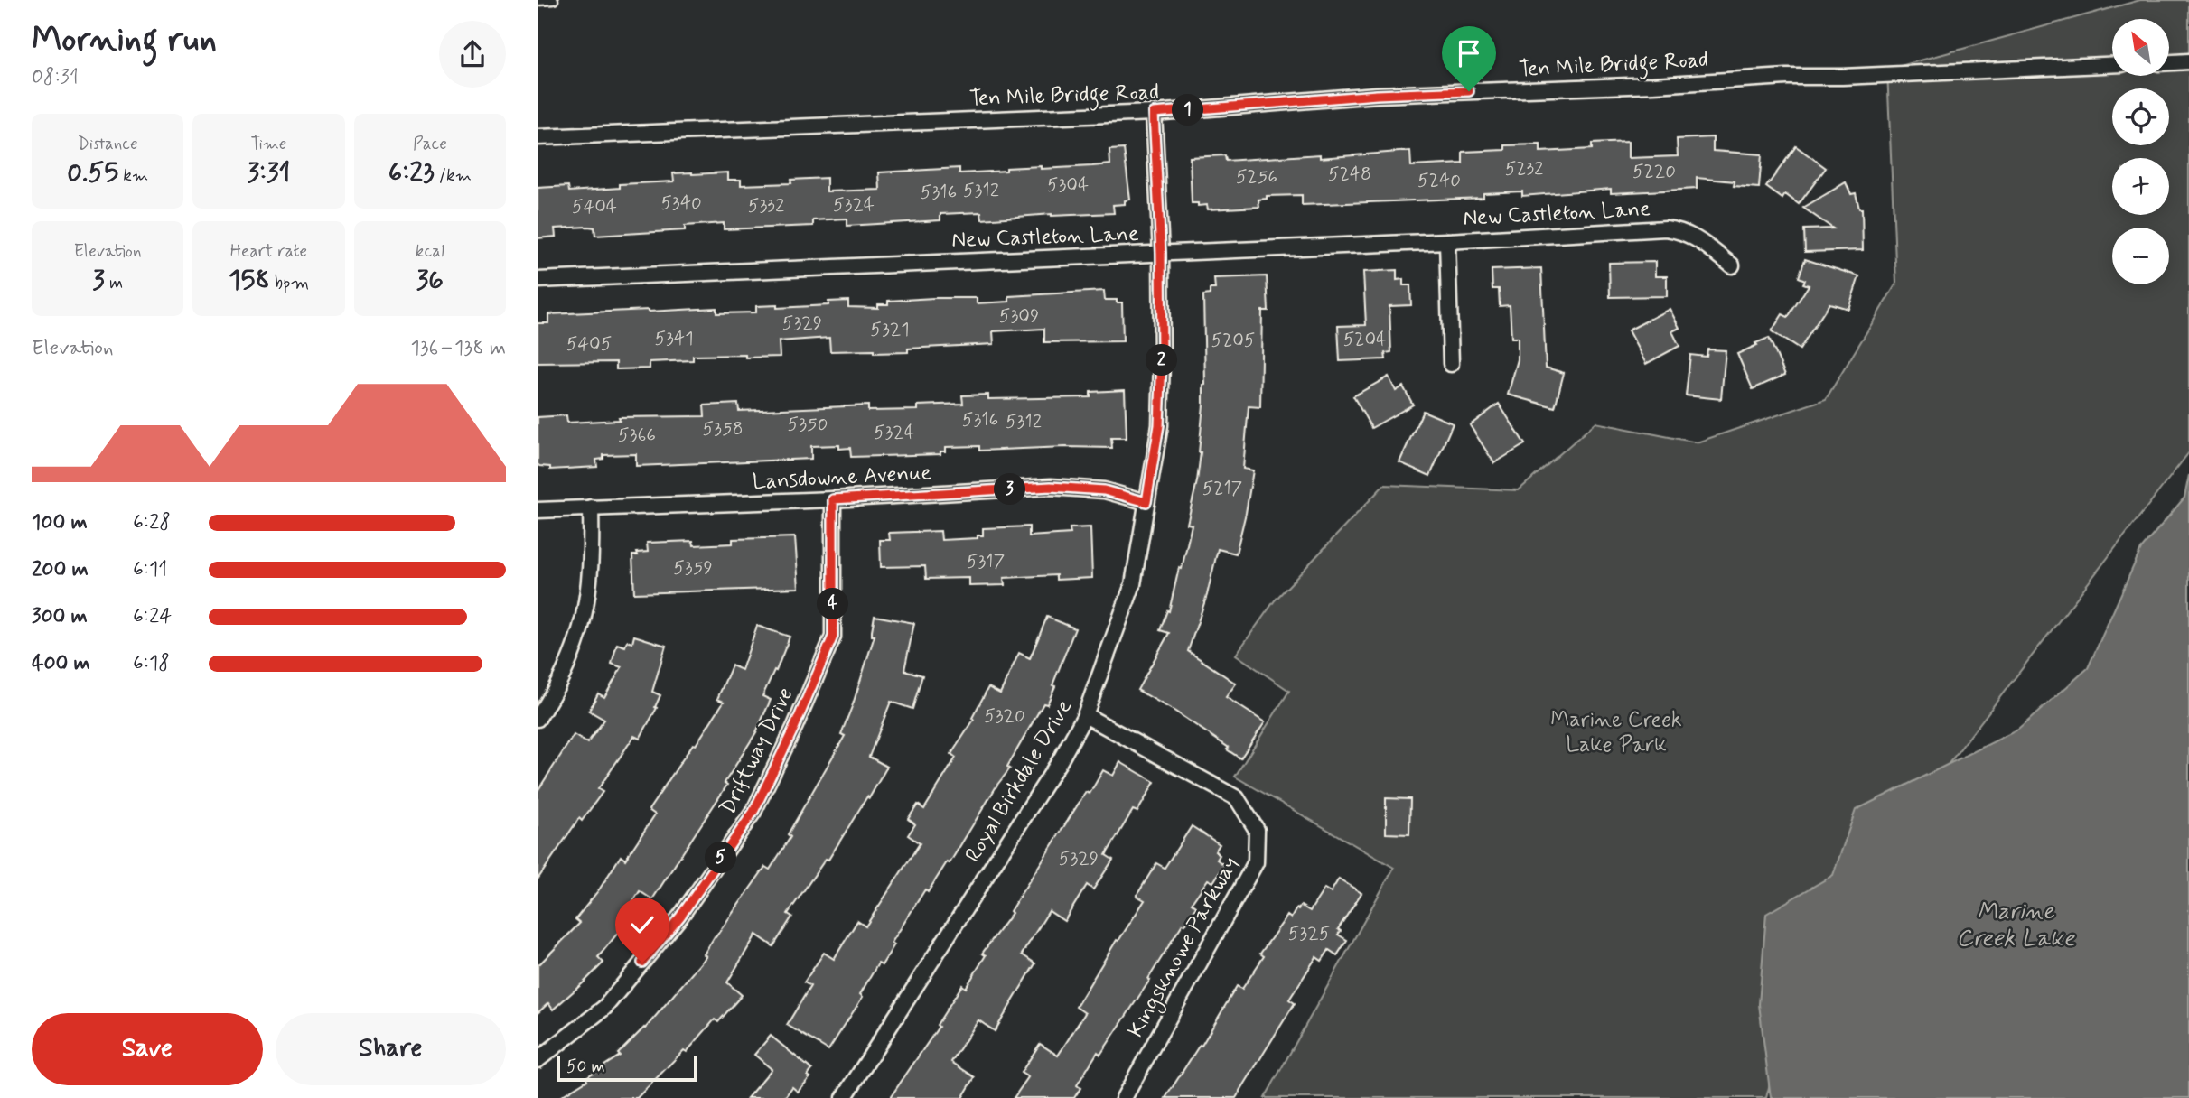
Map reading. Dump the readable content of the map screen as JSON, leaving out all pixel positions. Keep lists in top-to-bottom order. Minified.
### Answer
{"streets":{"street":["Ten Mile Bridge Road","New Castleton Lane","Lansdowne Avenue","Driftway Drive","Royal Birkdale Drive","Kingsknowe Parkway"]},"crossings":[["Ten Mile Bridge Road","Royal Birkdale Drive"],["New Castleton Lane","Royal Birkdale Drive"],["Lansdowne Avenue","Driftway Drive"],["Lansdowne Avenue","Royal Birkdale Drive"],["Royal Birkdale Drive","Kingsknowe Parkway"]],"water":["Marine Creek Lake"],"parks":["Marine Creek Lake Park"],"house_numbers":["5232","5220","5248","5256","5240","5304","5312","5316","5340","5324","5332","5404","5309","5329","5321","5341","5204","5205","5405","5316","5312","5350","5358","5324","5366","5217","5317","5359","5320","5329","5325"],"scale_bar":"50 m","north":"top left","page":{"heading":["Morning run","08:31"],"map_buttons":["+","−"],"pins":["1","2","3","4","5"],"stats":[["Distance","0.55 km"],["Time","3:31"],["Pace","6:23 /km"],["Elevation","3 m"],["Heart rate","158 bpm"],["kcal","36"]],"chart":["Elevation","136–138 m"],"list":[{"name":"100 m","note":"6:28"},{"name":"200 m","note":"6:11"},{"name":"300 m","note":"6:24"},{"name":"400 m","note":"6:18"}],"buttons":["Save","Share"],"scale":"50 m"}}
